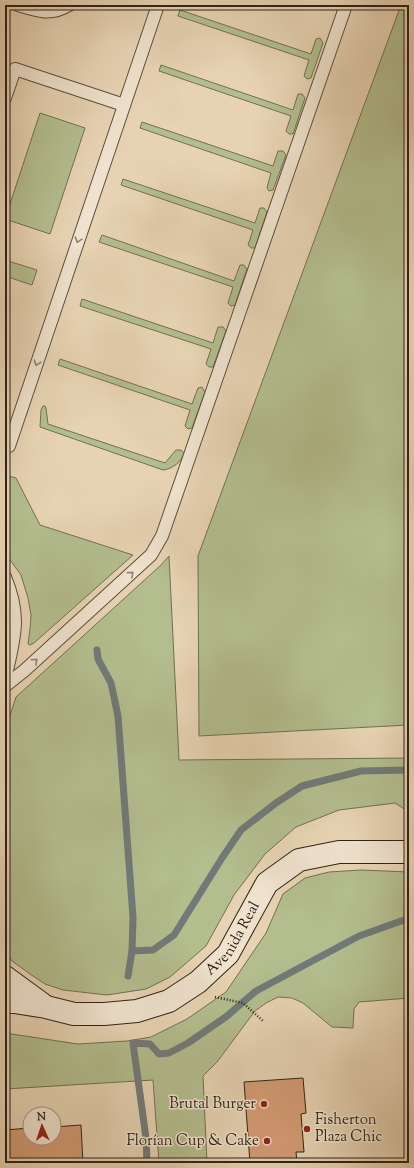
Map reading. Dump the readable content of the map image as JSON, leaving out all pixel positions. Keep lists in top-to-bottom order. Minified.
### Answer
{"streets":{"main road":["Avenida Real"]},"places":["Brutal Burger","Fisherton Plaza Chic","Florían Cup & Cake"],"north":"top"}
